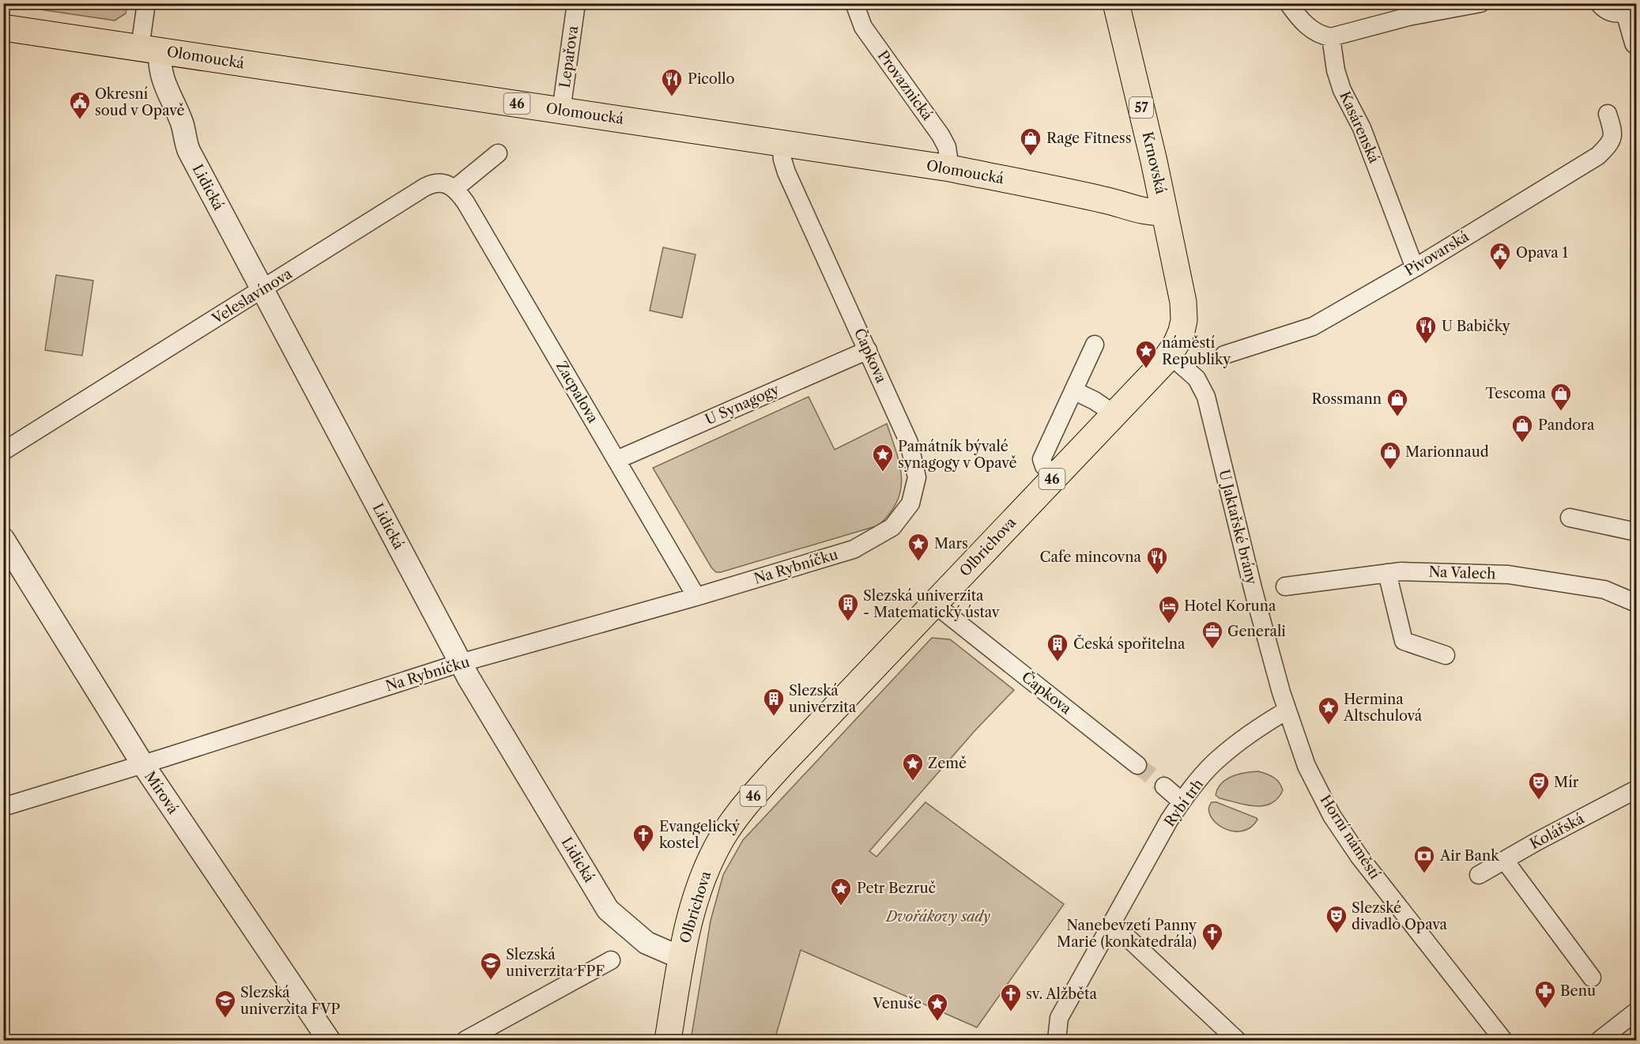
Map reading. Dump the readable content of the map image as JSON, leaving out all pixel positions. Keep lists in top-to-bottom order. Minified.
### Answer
{"streets":{"main road":["Olomoucká","46","57","Krnovská","Olbrichova"],"street":["Lepařova","Provaznická","Kasárenská","Lidická","Pivovarská","Veleslavínova","Čapkova","Zacpalova","U Synagogy","U Jaktařské brány","Na Rybníčku","Na Valech","Mírová","Rybí trh","Kolářská","Horní náměstí"]},"crossings":[["Lepařova","Olomoucká"],["Olomoucká","Provaznická"],["Olomoucká","46"],["Olomoucká","Krnovská"],["Olomoucká","Lidická"],["Olomoucká","Čapkova"],["46","Krnovská"],["46","U Jaktařské brány"],["46","Olbrichova"],["Kasárenská","Pivovarská"],["Lidická","Veleslavínova"],["Lidická","Olbrichova"],["Lidická","Na Rybníčku"],["Veleslavínova","Zacpalova"],["Čapkova","U Synagogy"],["Čapkova","Olbrichova"],["Čapkova","Na Rybníčku"],["Zacpalova","U Synagogy"],["Zacpalova","Na Rybníčku"],["U Jaktařské brány","Olbrichova"],["U Jaktařské brány","Rybí trh"],["U Jaktařské brány","Horní náměstí"],["Na Rybníčku","Mírová"],["Rybí trh","Horní náměstí"]],"parks":["Dvořákovy sady"],"places":{"restaurant":["Picollo","U Babičky","Cafe mincovna"],"public building":["Okresní soud v Opavě","Opava 1"],"shop":["Rage Fitness","Tescoma","Rossmann","Pandora","Marionnaud"],"place":["náměstí Republiky","Památník bývalé synagogy v Opavě","Mars","Hermina Altschulová","Země","Petr Bezruč","Venuše"],"building":["Slezská univerzita - Matematický ústav","Česká spořitelna","Slezská univerzita"],"hotel":["Hotel Koruna"],"office":["Generali"],"theatre":["Mír","Slezské divadlo Opava"],"church":["Evangelický kostel","Nanebevzetí Panny Marie (konkatedrála)","sv. Alžběta"],"bank":["Air Bank"],"school or university":["Slezská univerzita FPF","Slezská univerzita FVP"],"pharmacy":["Benu"]}}
